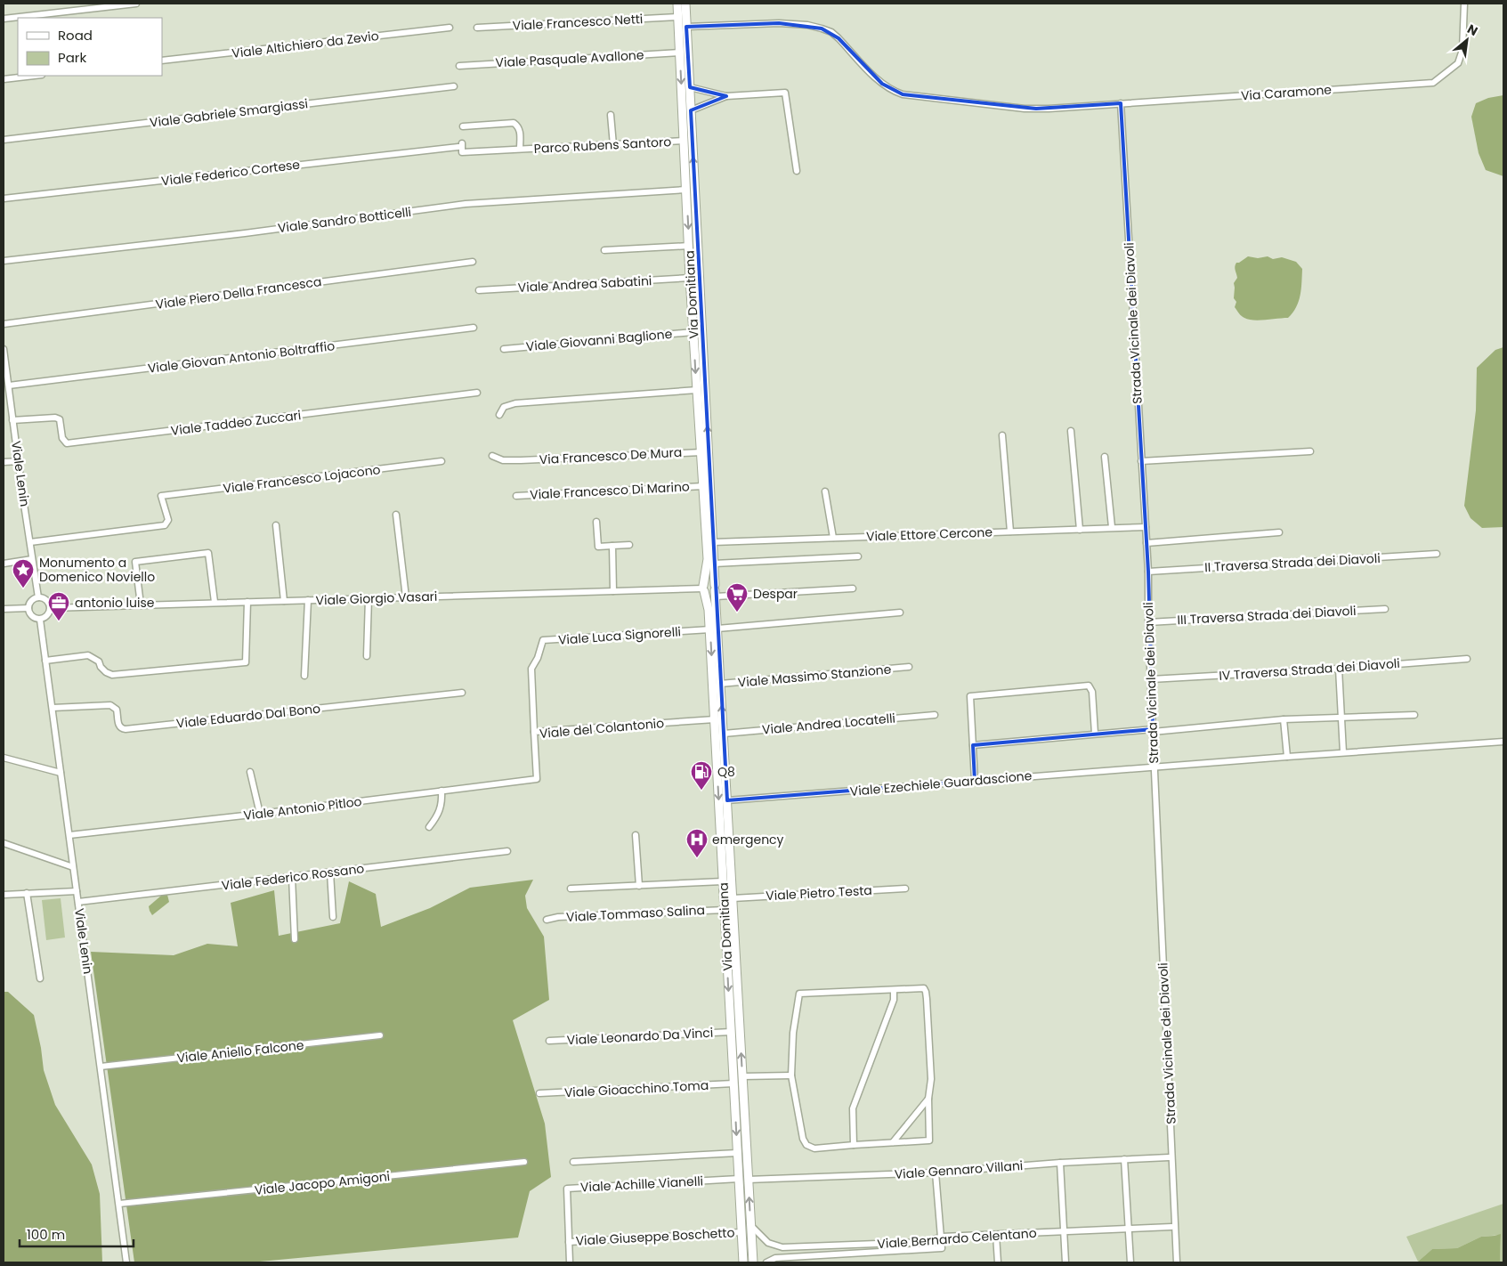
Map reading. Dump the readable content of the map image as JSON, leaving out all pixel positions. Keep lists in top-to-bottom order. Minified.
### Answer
{"streets":{"main road":["Via Domitiana"],"street":["Viale Francesco Netti","Viale Altichiero da Zevio","Viale Pasquale Avallone","Via Caramone","Viale Gabriele Smargiassi","Parco Rubens Santoro","Viale Federico Cortese","Viale Sandro Botticelli","Viale Andrea Sabatini","Viale Piero Della Francesca","Strada Vicinale dei Diavoli","Viale Giovanni Baglione","Viale Giovan Antonio Boltraffio","Viale Taddeo Zuccari","Via Francesco De Mura","Viale Lenin","Viale Francesco Lojacono","Viale Francesco Di Marino","Viale Ettore Cercone","II Traversa Strada dei Diavoli","Viale Giorgio Vasari","III Traversa Strada dei Diavoli","Viale Luca Signorelli","IV Traversa Strada dei Diavoli","Viale Massimo Stanzione","Viale Eduardo Dal Bono","Viale Andrea Locatelli","Viale del Colantonio","Viale Ezechiele Guardascione","Viale Antonio Pitloo","Viale Federico Rossano","Viale Pietro Testa","Viale Tommaso Salina","Viale Leonardo Da Vinci","Viale Aniello Falcone","Viale Gioacchino Toma","Viale Gennaro Villani","Viale Jacopo Amigoni","Viale Achille Vianelli","Viale Giuseppe Boschetto","Viale Bernardo Celentano"]},"crossings":[["Viale Francesco Netti","Via Domitiana"],["Viale Pasquale Avallone","Via Domitiana"],["Via Caramone","Via Domitiana"],["Via Caramone","Strada Vicinale dei Diavoli"],["Parco Rubens Santoro","Viale Federico Cortese"],["Parco Rubens Santoro","Via Domitiana"],["Viale Sandro Botticelli","Via Domitiana"],["Viale Andrea Sabatini","Via Domitiana"],["Via Domitiana","Viale Giovanni Baglione"],["Via Domitiana","Via Francesco De Mura"],["Via Domitiana","Viale Francesco Di Marino"],["Via Domitiana","Viale Ettore Cercone"],["Via Domitiana","Viale Giorgio Vasari"],["Via Domitiana","Viale Luca Signorelli"],["Via Domitiana","Viale Massimo Stanzione"],["Via Domitiana","Viale Andrea Locatelli"],["Via Domitiana","Viale del Colantonio"],["Via Domitiana","Viale Ezechiele Guardascione"],["Via Domitiana","Viale Pietro Testa"],["Via Domitiana","Viale Tommaso Salina"],["Via Domitiana","Viale Leonardo Da Vinci"],["Via Domitiana","Viale Gioacchino Toma"],["Via Domitiana","Viale Gennaro Villani"],["Via Domitiana","Viale Achille Vianelli"],["Via Domitiana","Viale Giuseppe Boschetto"],["Via Domitiana","Viale Bernardo Celentano"],["Strada Vicinale dei Diavoli","Viale Ettore Cercone"],["Strada Vicinale dei Diavoli","II Traversa Strada dei Diavoli"],["Strada Vicinale dei Diavoli","III Traversa Strada dei Diavoli"],["Strada Vicinale dei Diavoli","IV Traversa Strada dei Diavoli"],["Strada Vicinale dei Diavoli","Viale Ezechiele Guardascione"],["Viale Giovan Antonio Boltraffio","Viale Lenin"],["Viale Taddeo Zuccari","Viale Lenin"],["Viale Lenin","Viale Francesco Lojacono"],["Viale Lenin","Viale Giorgio Vasari"],["Viale Lenin","Viale Eduardo Dal Bono"],["Viale Lenin","Viale Antonio Pitloo"],["Viale Lenin","Viale Federico Rossano"],["Viale Lenin","Viale Aniello Falcone"],["Viale Lenin","Viale Jacopo Amigoni"],["Viale Luca Signorelli","Viale del Colantonio"],["Viale del Colantonio","Viale Antonio Pitloo"],["Viale Achille Vianelli","Viale Giuseppe Boschetto"]],"places":{"place":["Monumento a Domenico Noviello"],"supermarket":["Despar"],"office":["antonio luise"],"fuel station":["Q8"],"hospital":["emergency"]},"legend":["Road","Park"],"scale_bar":"100 m","north":"top right"}
